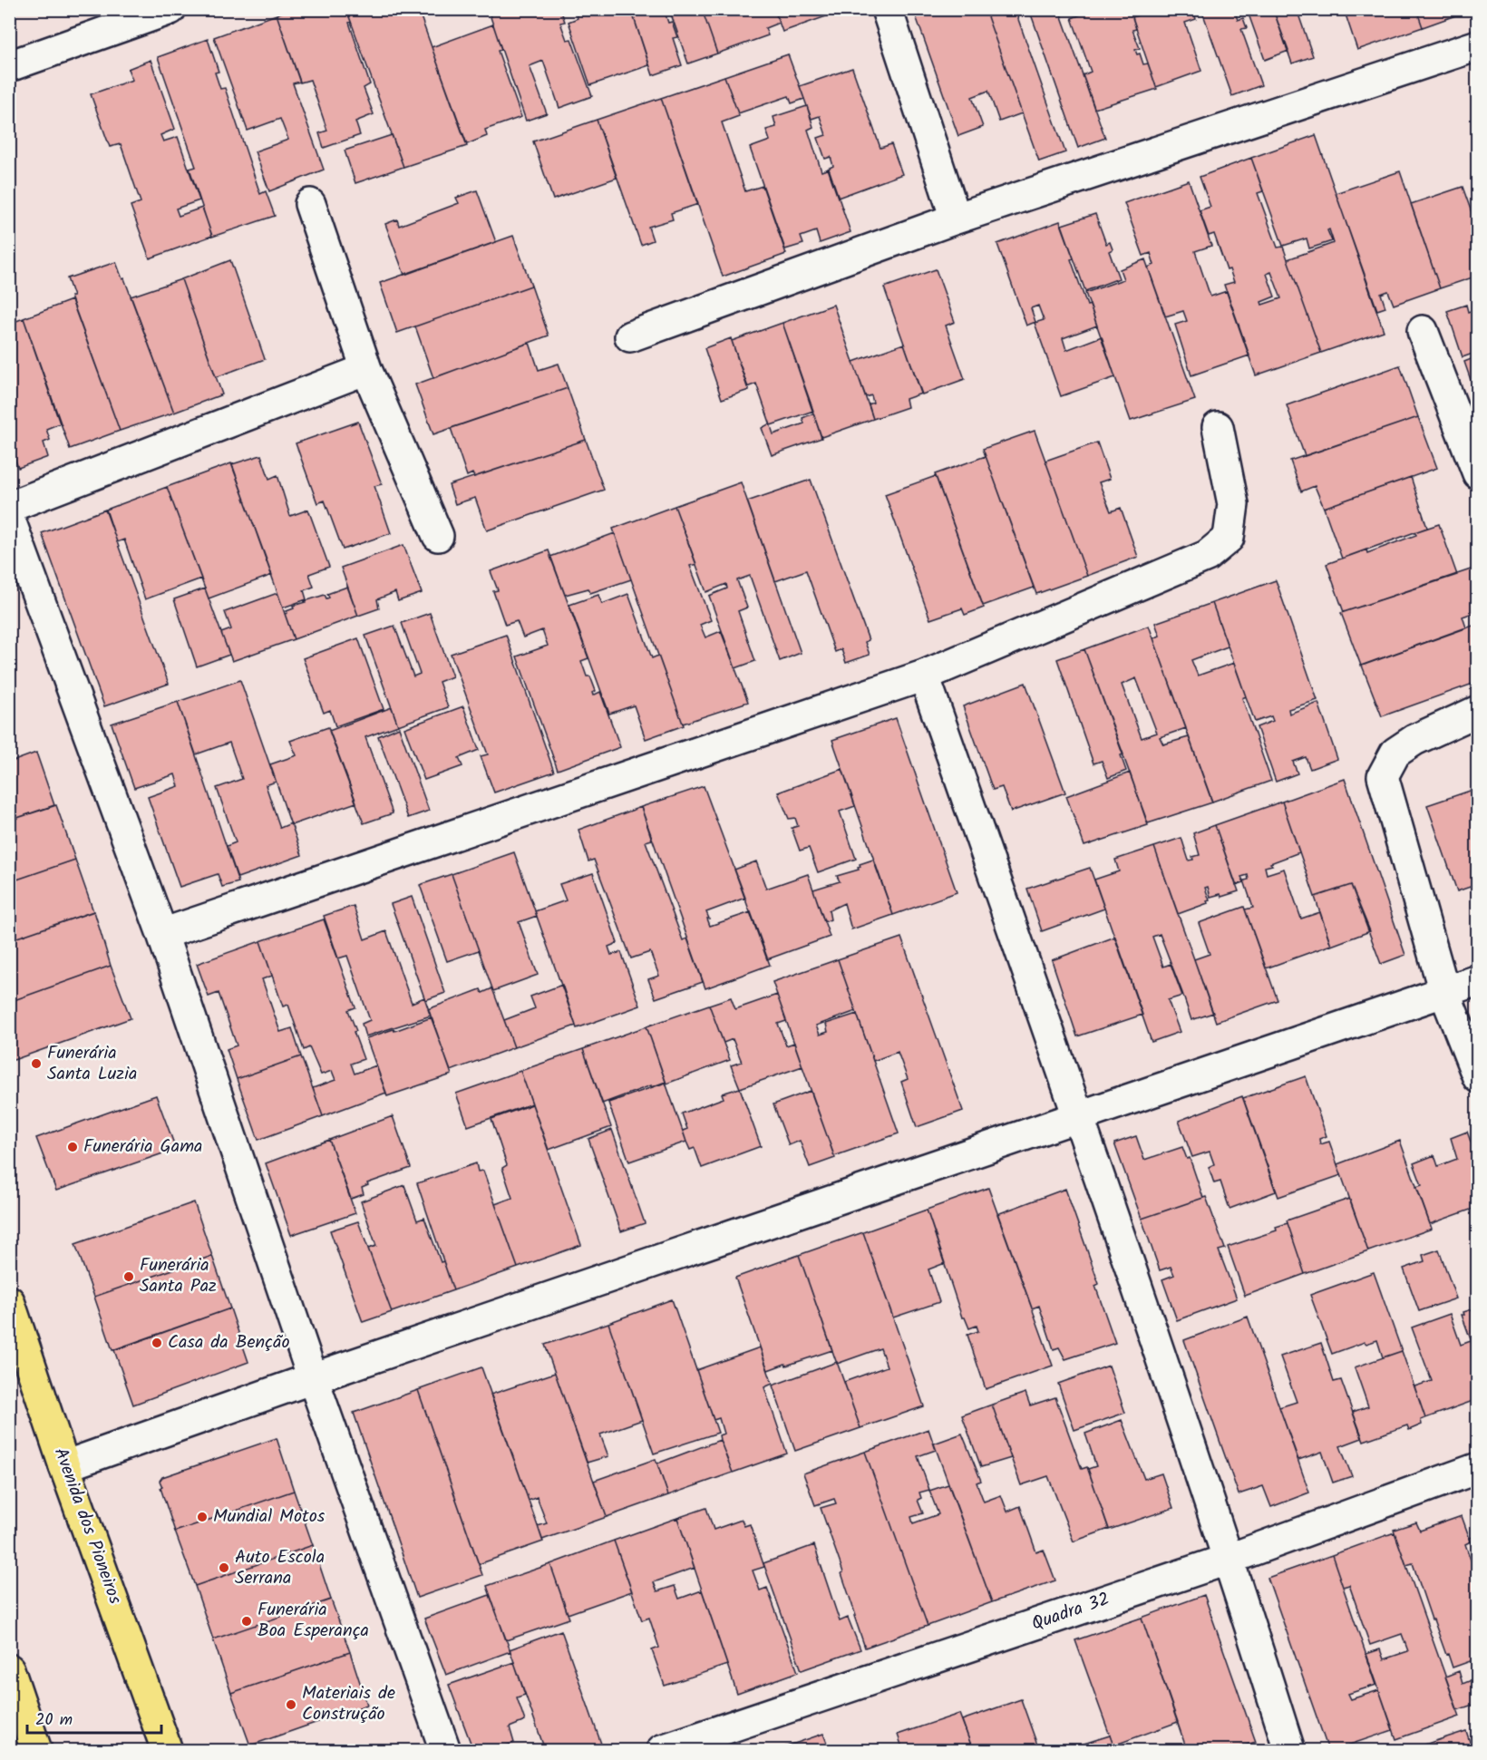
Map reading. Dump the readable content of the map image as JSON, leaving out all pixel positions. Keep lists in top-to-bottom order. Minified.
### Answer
{"streets":{"main road":["Avenida dos Pioneiros"],"street":["Quadra 32"]},"places":["Funerária Santa Luzia","Funerária Gama","Funerária Santa Paz","Casa da Benção","Mundial Motos","Auto Escola Serrana","Funerária Boa Esperança","Materiais de Construção"],"scale_bar":"20 m"}
